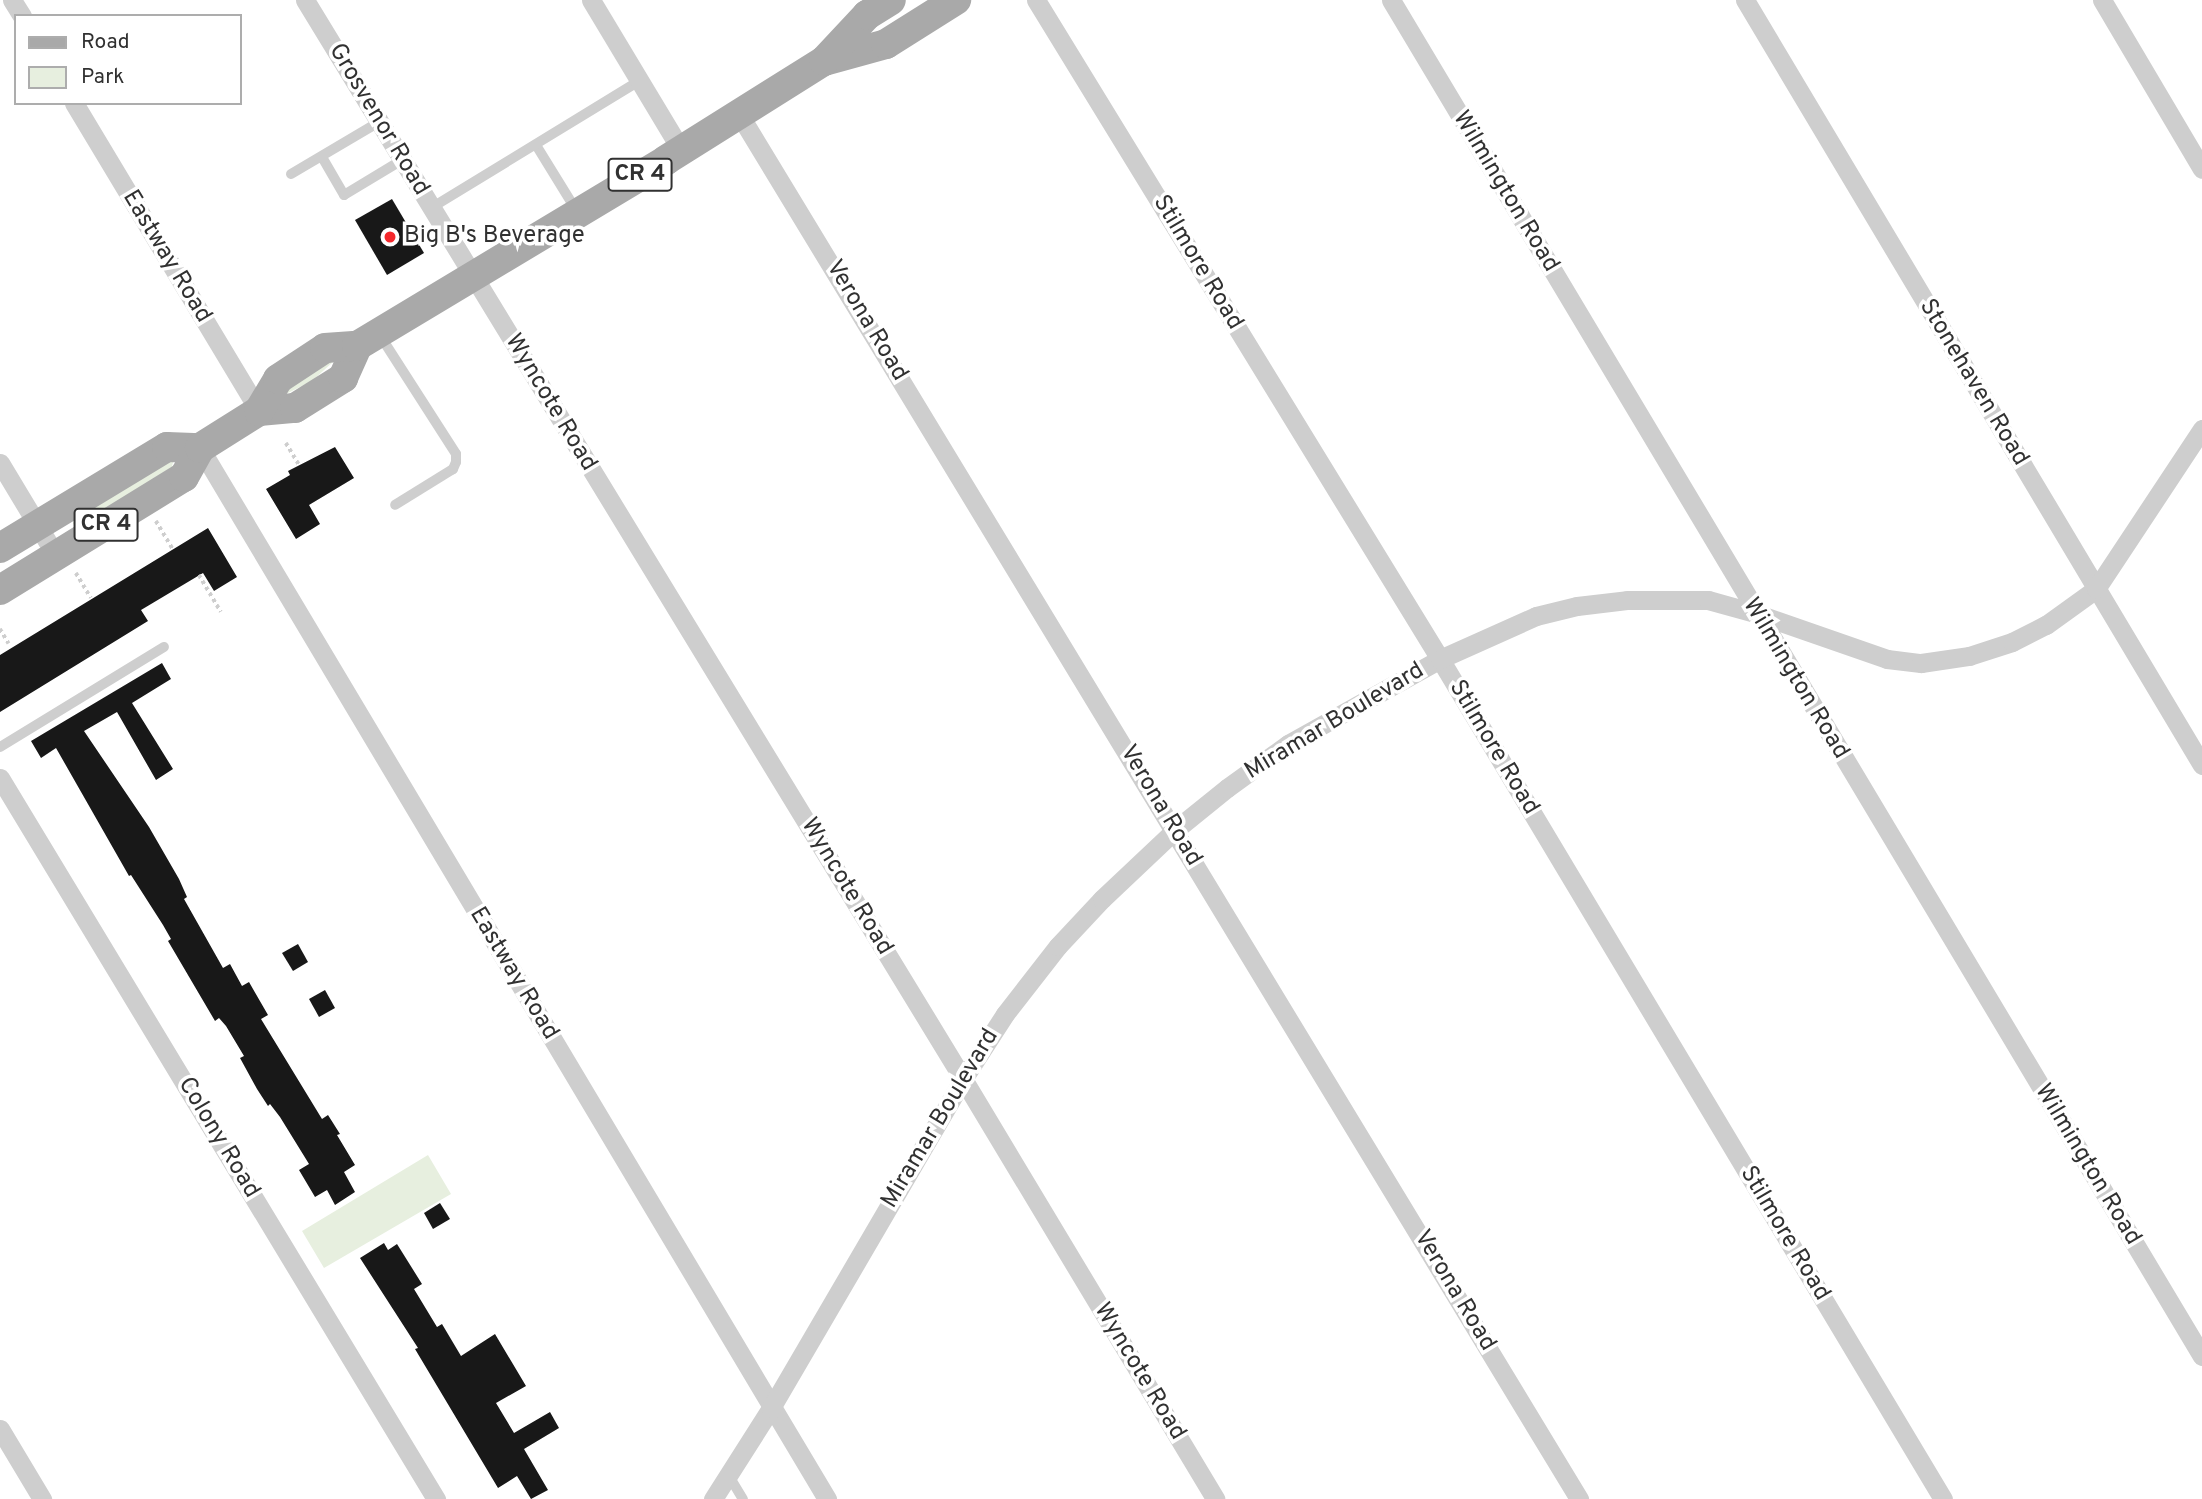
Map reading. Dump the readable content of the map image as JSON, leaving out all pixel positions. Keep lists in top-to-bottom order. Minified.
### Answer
{"streets":{"main road":["CR 4"],"street":["Grosvenor Road","Wilmington Road","Eastway Road","Stilmore Road","Verona Road","Stonehaven Road","Wyncote Road","Miramar Boulevard","Colony Road"]},"crossings":[["Grosvenor Road","CR 4"],["Grosvenor Road","Wyncote Road"],["CR 4","Eastway Road"],["CR 4","Verona Road"],["CR 4","Wyncote Road"],["Wilmington Road","Miramar Boulevard"],["Eastway Road","Miramar Boulevard"],["Stilmore Road","Miramar Boulevard"],["Verona Road","Miramar Boulevard"],["Stonehaven Road","Miramar Boulevard"],["Wyncote Road","Miramar Boulevard"]],"places":["Big B's Beverage"],"legend":["Road","Park"]}
